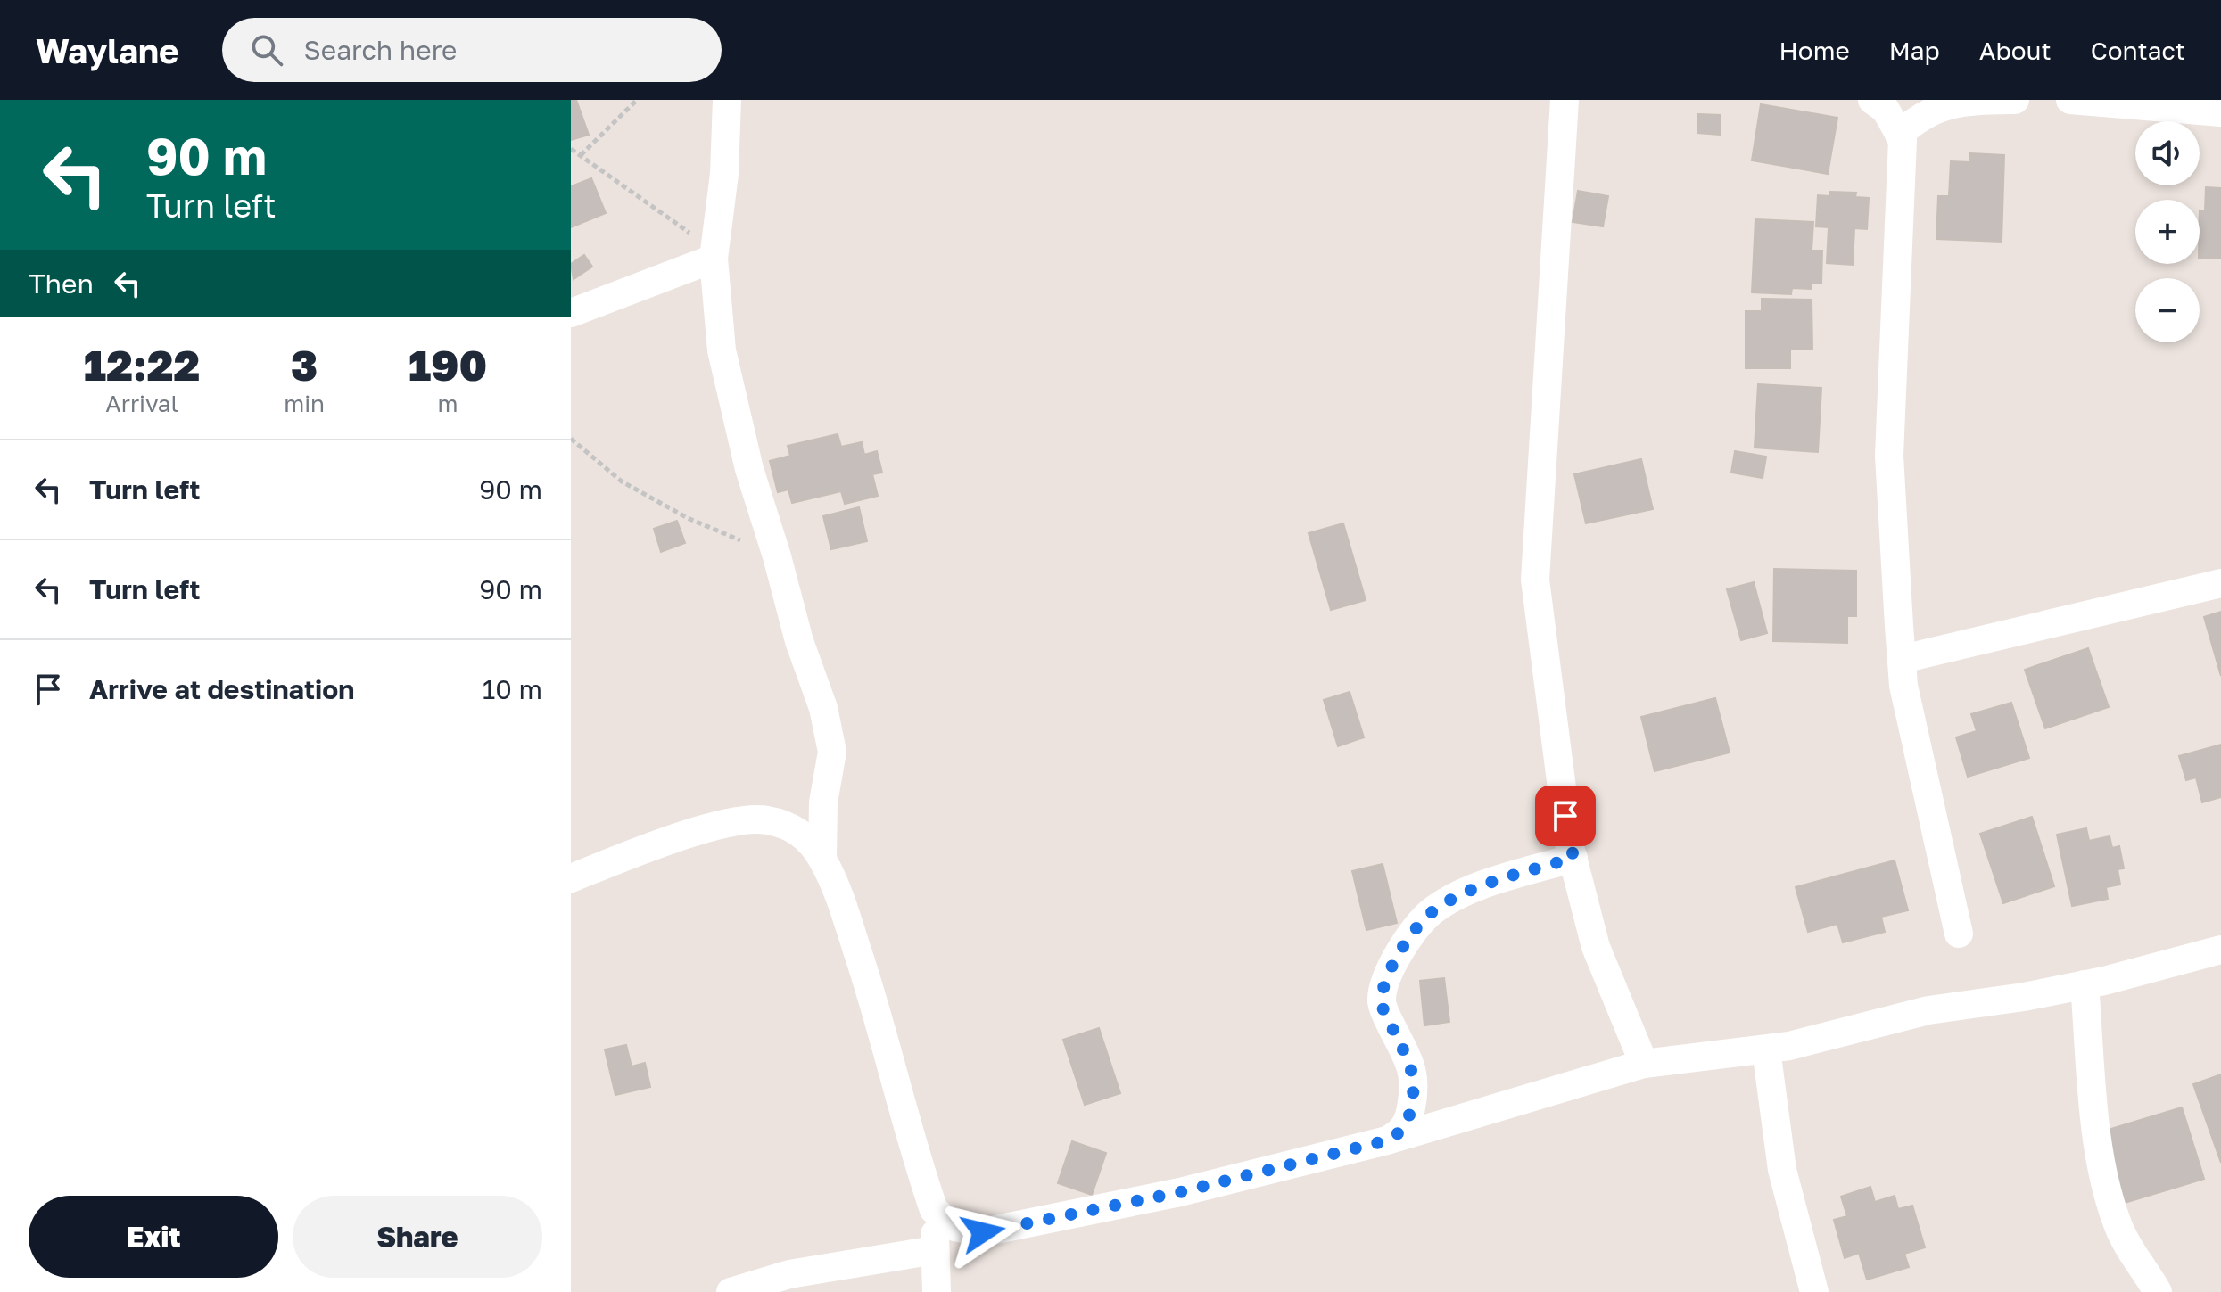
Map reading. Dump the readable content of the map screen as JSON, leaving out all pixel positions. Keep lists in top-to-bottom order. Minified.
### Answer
{"page":{"header":"Waylane","search":"Search here","nav":["Home","Map","About","Contact"],"turn":["90 m","Turn left"],"map_buttons":["+","−"],"then":"Then","eta":["12:22","Arrival","3","min","190","m"],"list":[{"name":"Turn left","value":"90 m"},{"name":"Turn left","value":"90 m"},{"name":"Arrive at destination","value":"10 m"}],"buttons":["Exit","Share"]}}
